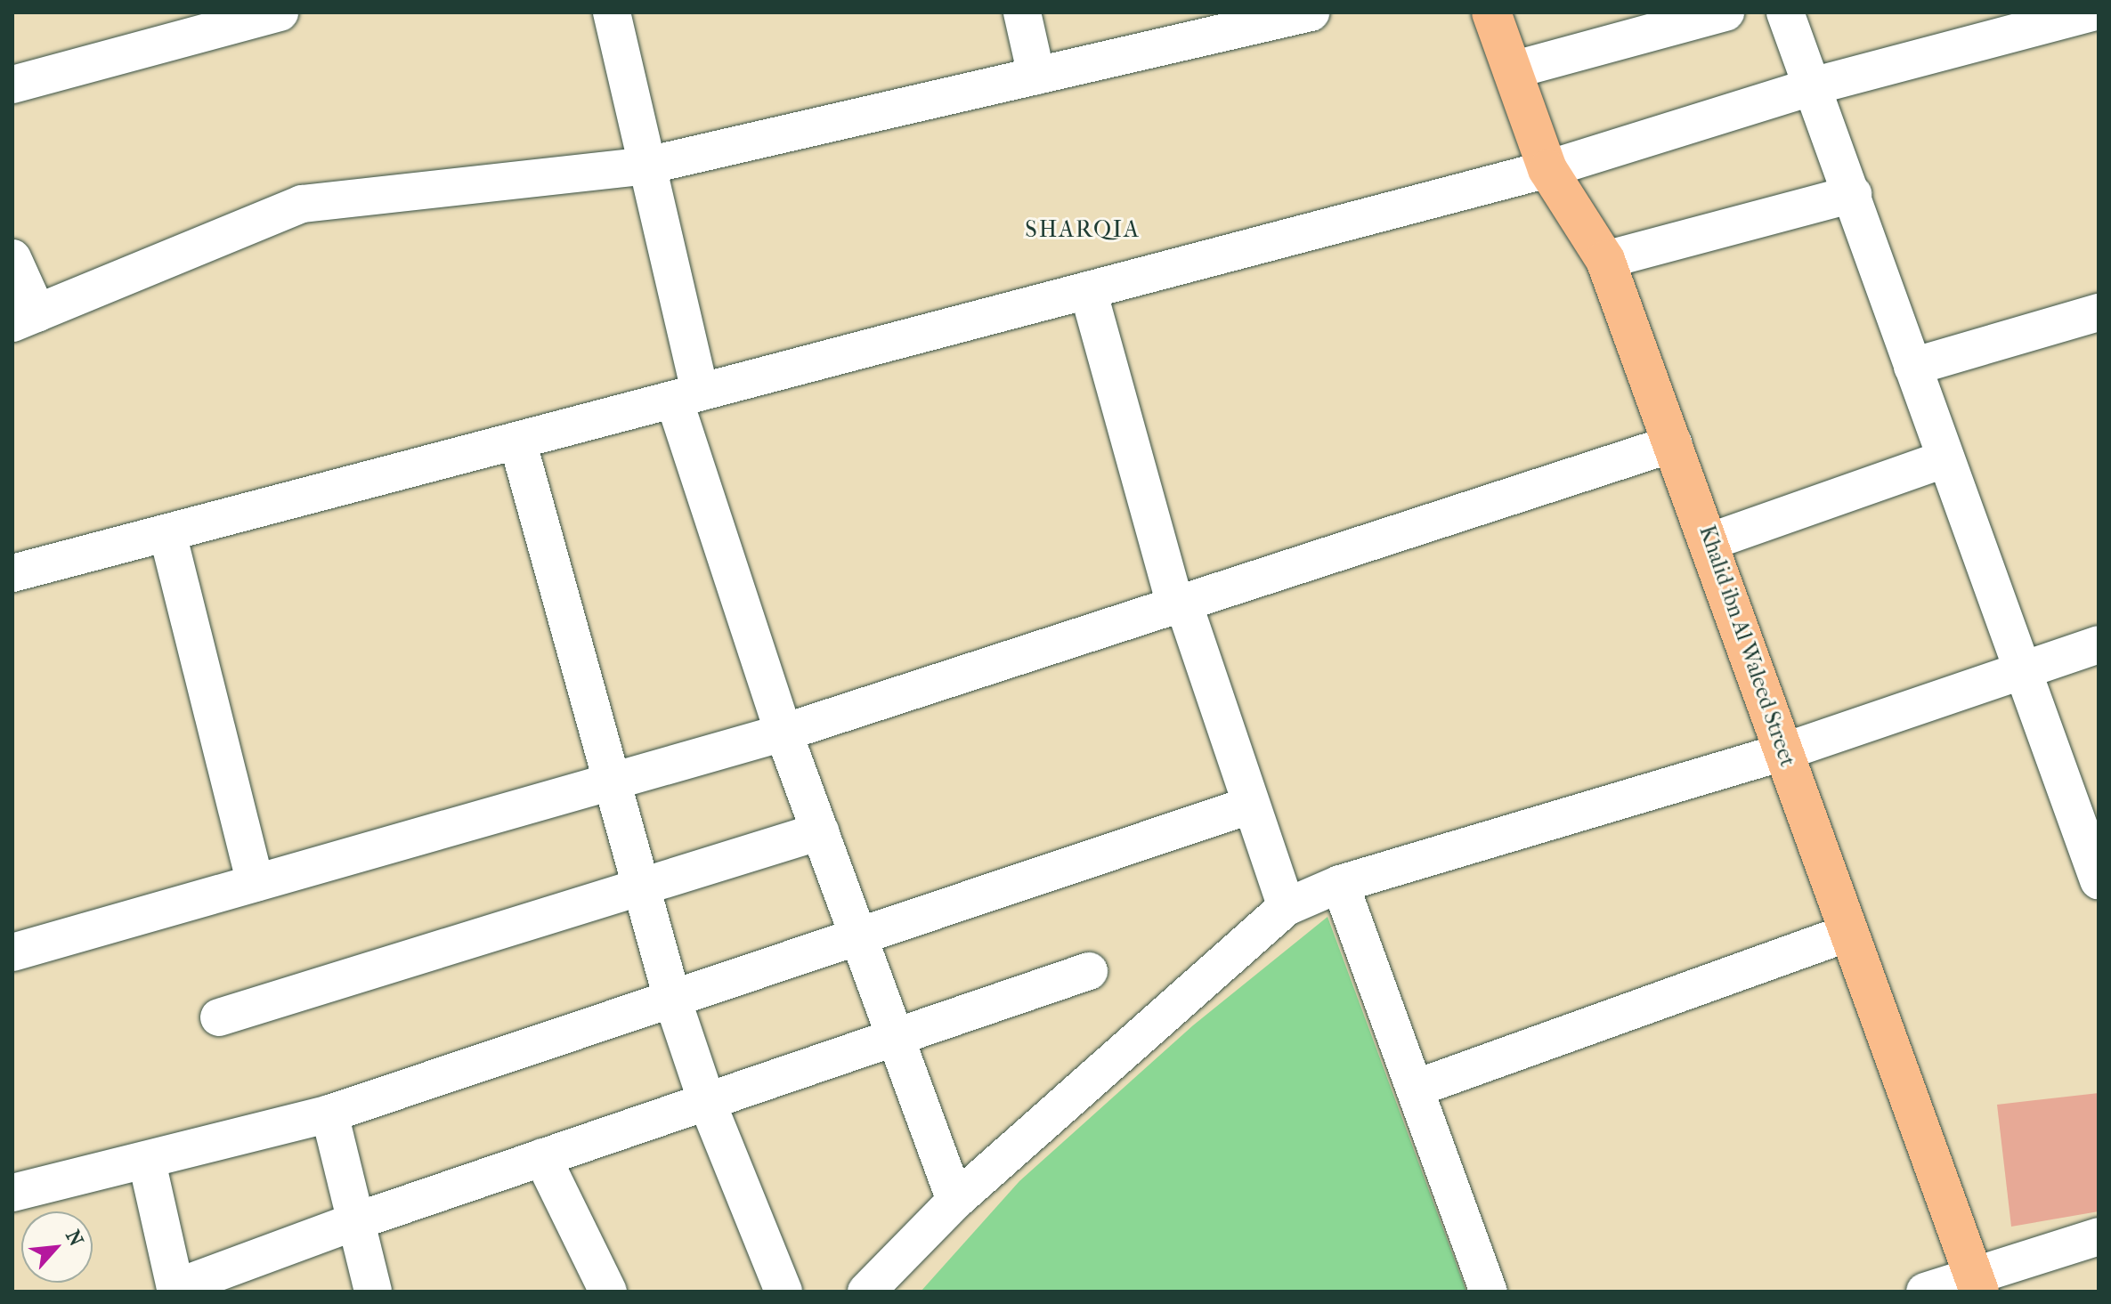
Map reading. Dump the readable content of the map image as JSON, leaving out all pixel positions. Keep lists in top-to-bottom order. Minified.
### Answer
{"streets":{"main road":["Khalid ibn Al Waleed Street"]},"districts":["SHARQIA"],"north":"top right"}
